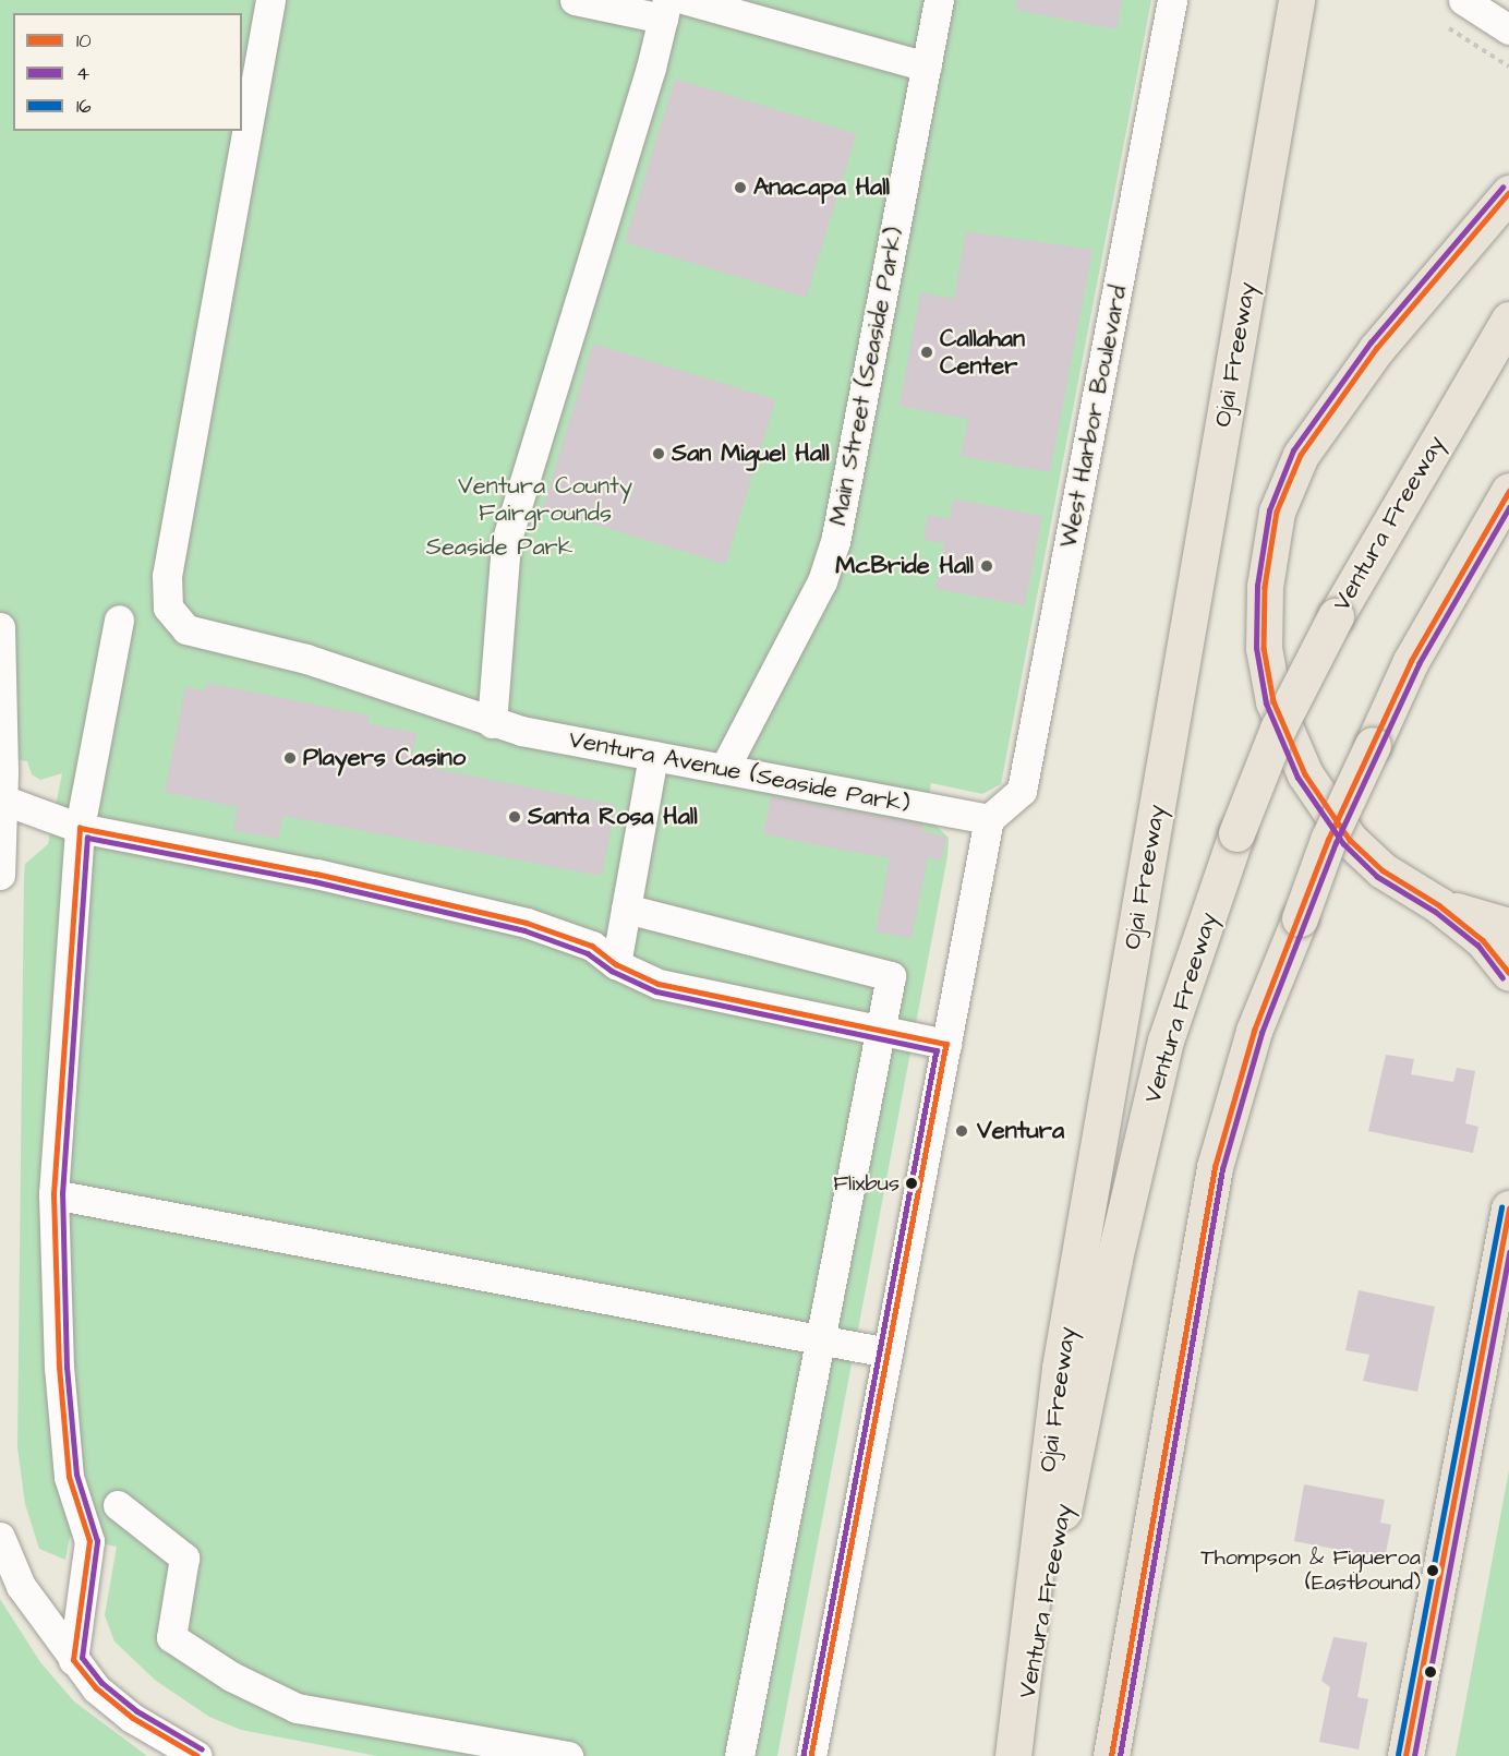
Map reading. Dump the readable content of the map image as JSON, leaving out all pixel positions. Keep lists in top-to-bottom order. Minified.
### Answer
{"streets":{"main road":["Ojai Freeway","Ventura Freeway"],"street":["Main Street (Seaside Park)","West Harbor Boulevard","Ventura Avenue (Seaside Park)"]},"crossings":[["Ojai Freeway","Ventura Freeway"],["Main Street (Seaside Park)","Ventura Avenue (Seaside Park)"],["West Harbor Boulevard","Ventura Avenue (Seaside Park)"]],"parks":["Ventura County Fairgrounds","Seaside Park"],"places":["Anacapa Hall","Callahan Center","San Miguel Hall","McBride Hall","Players Casino","Santa Rosa Hall","Ventura","Flixbus","Thompson & Figueroa (Eastbound)"],"lines":["transit line 4","transit line 10","transit line 16"],"legend":["10","4","16"]}
